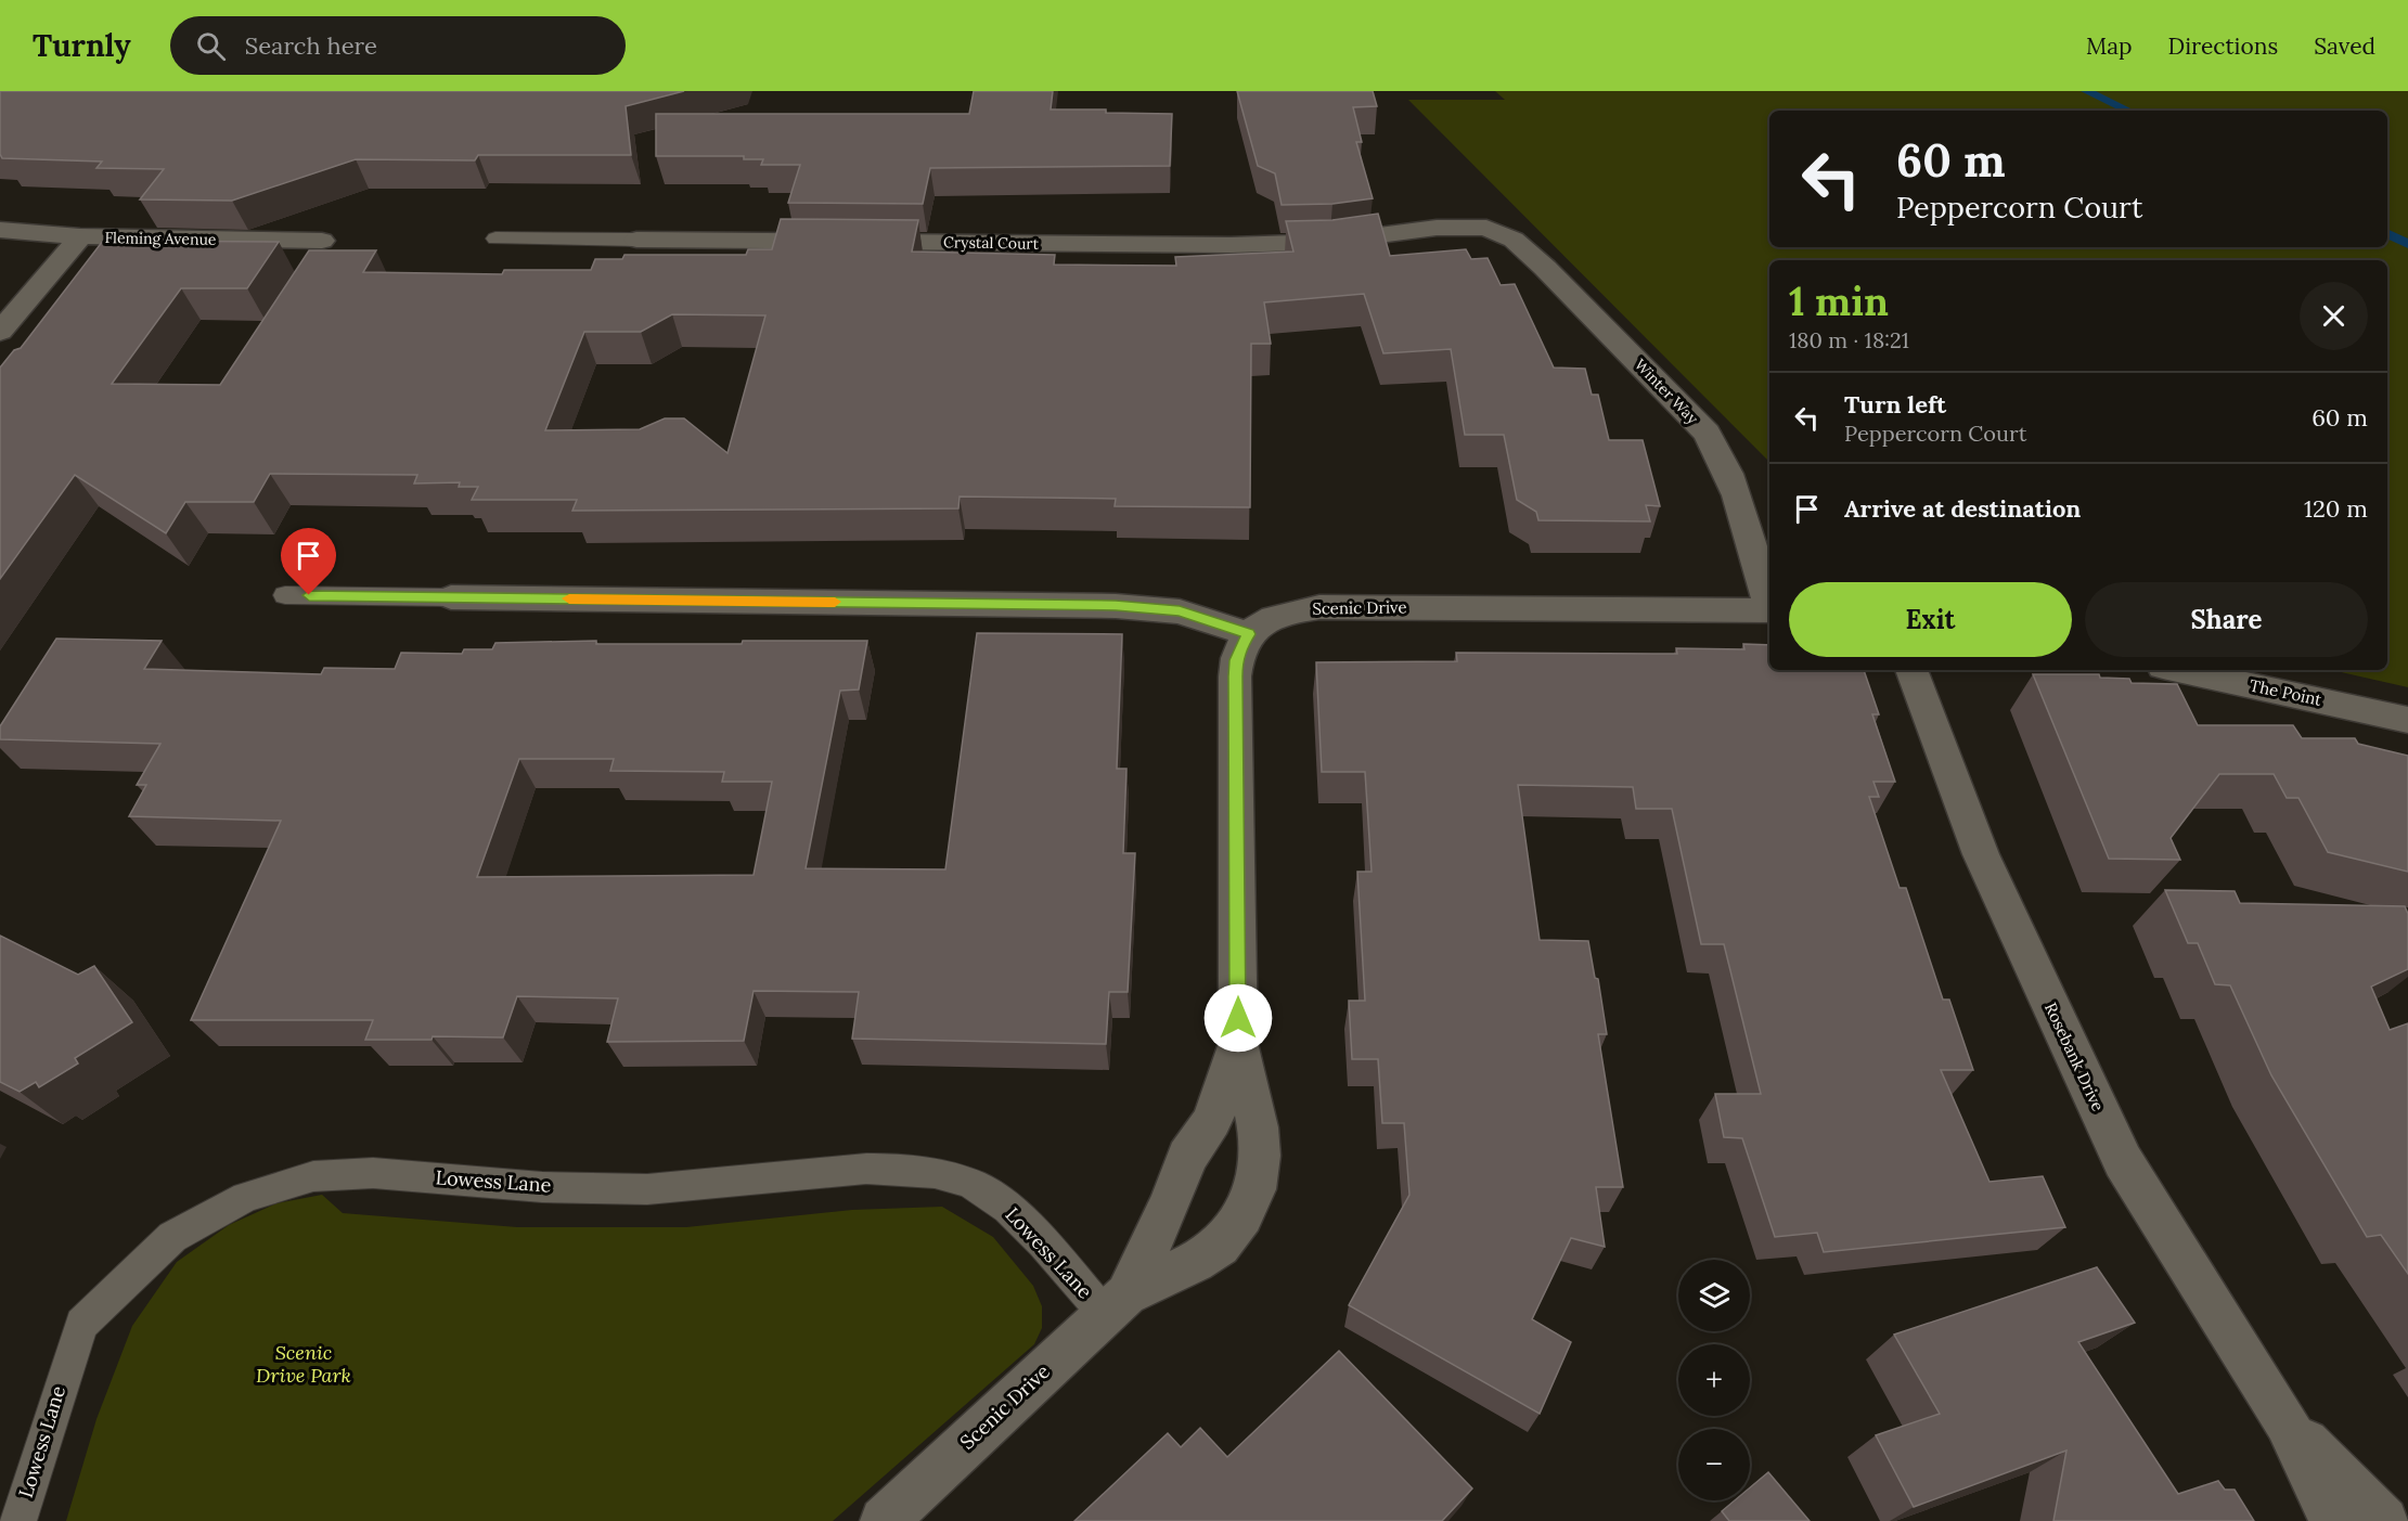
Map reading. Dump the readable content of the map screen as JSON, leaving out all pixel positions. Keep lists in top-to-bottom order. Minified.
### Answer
{"streets":{"street":["Fleming Avenue","Crystal Court","Winter Way","Scenic Drive","The Point","Rosebank Drive"],"lane":["Lowess Lane"]},"crossings":[["Crystal Court","Winter Way"],["Scenic Drive","Lowess Lane"]],"parks":["Scenic Drive Park"],"page":{"header":"Turnly","search":"Search here","nav":["Map","Directions","Saved"],"turn":["60 m","Peppercorn Court"],"heading":["1 min","180 m · 18:21"],"list":[{"name":"Turn left","note":"Peppercorn Court","value":"60 m"},{"name":"Arrive at destination","value":"120 m"}],"buttons":["Exit","Share"],"map_buttons":["+","−"]}}
